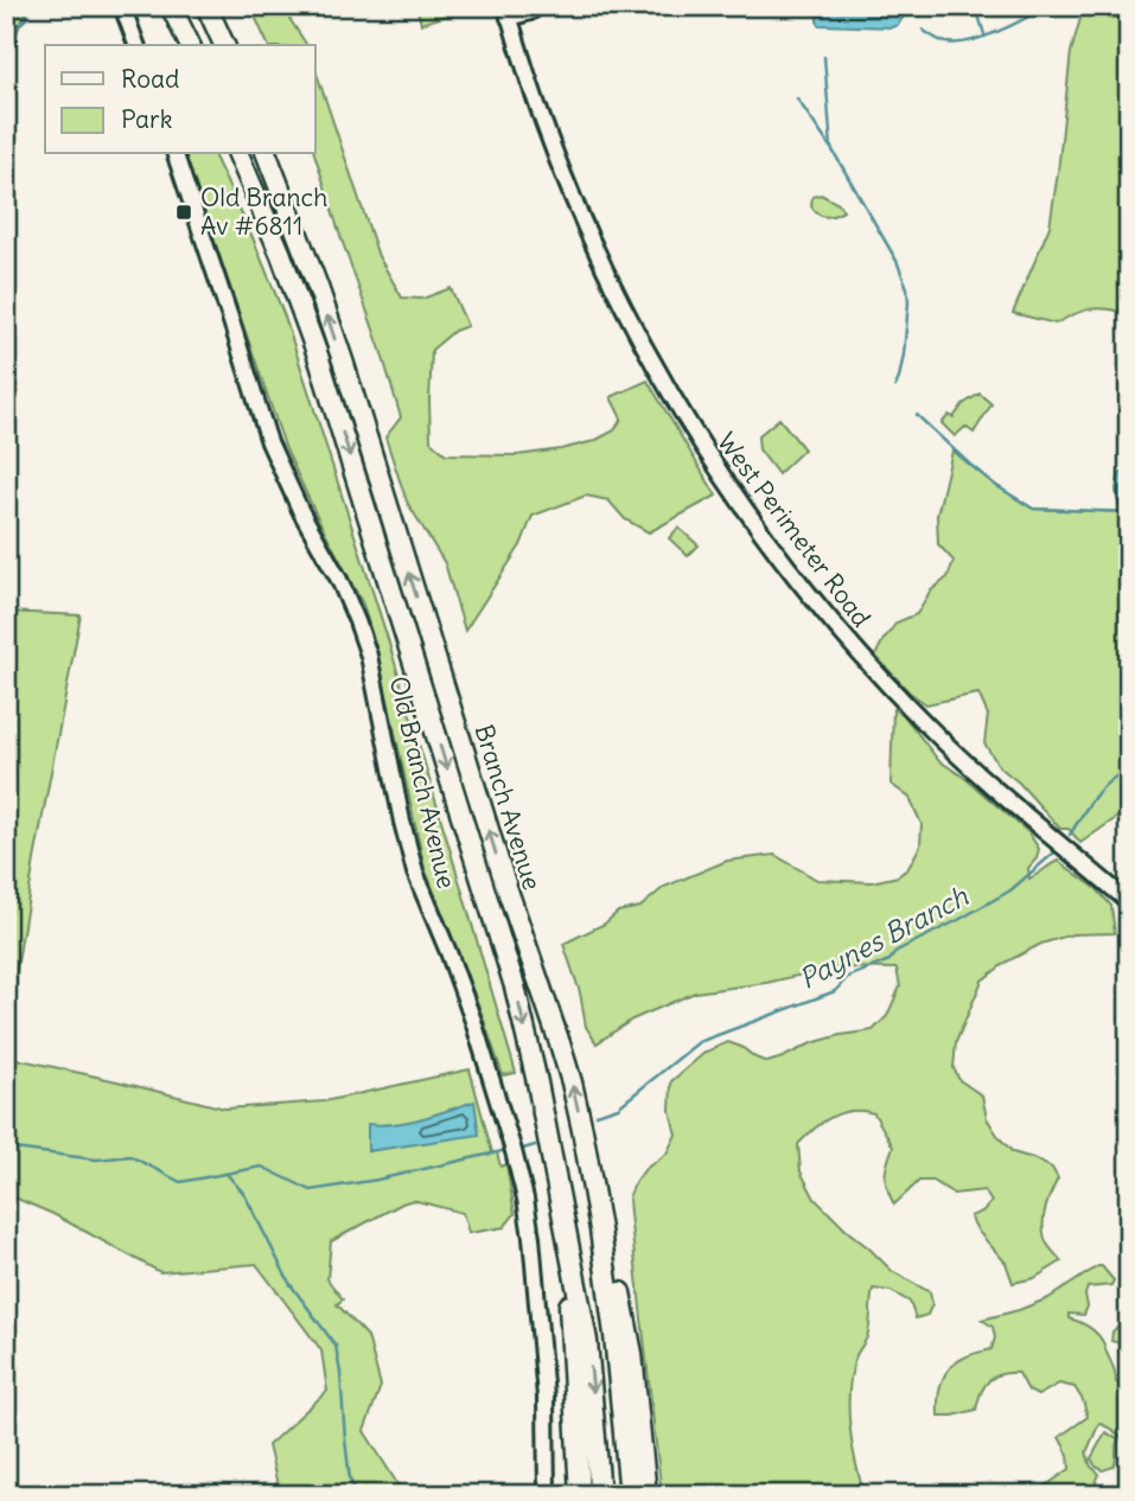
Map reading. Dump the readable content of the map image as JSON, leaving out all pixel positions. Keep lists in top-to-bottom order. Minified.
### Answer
{"streets":{"highway":["Branch Avenue"],"main road":["West Perimeter Road","Old Branch Avenue"]},"water":["Paynes Branch"],"places":{"transit":["Old Branch Av #6811"]},"legend":["Road","Park"]}
